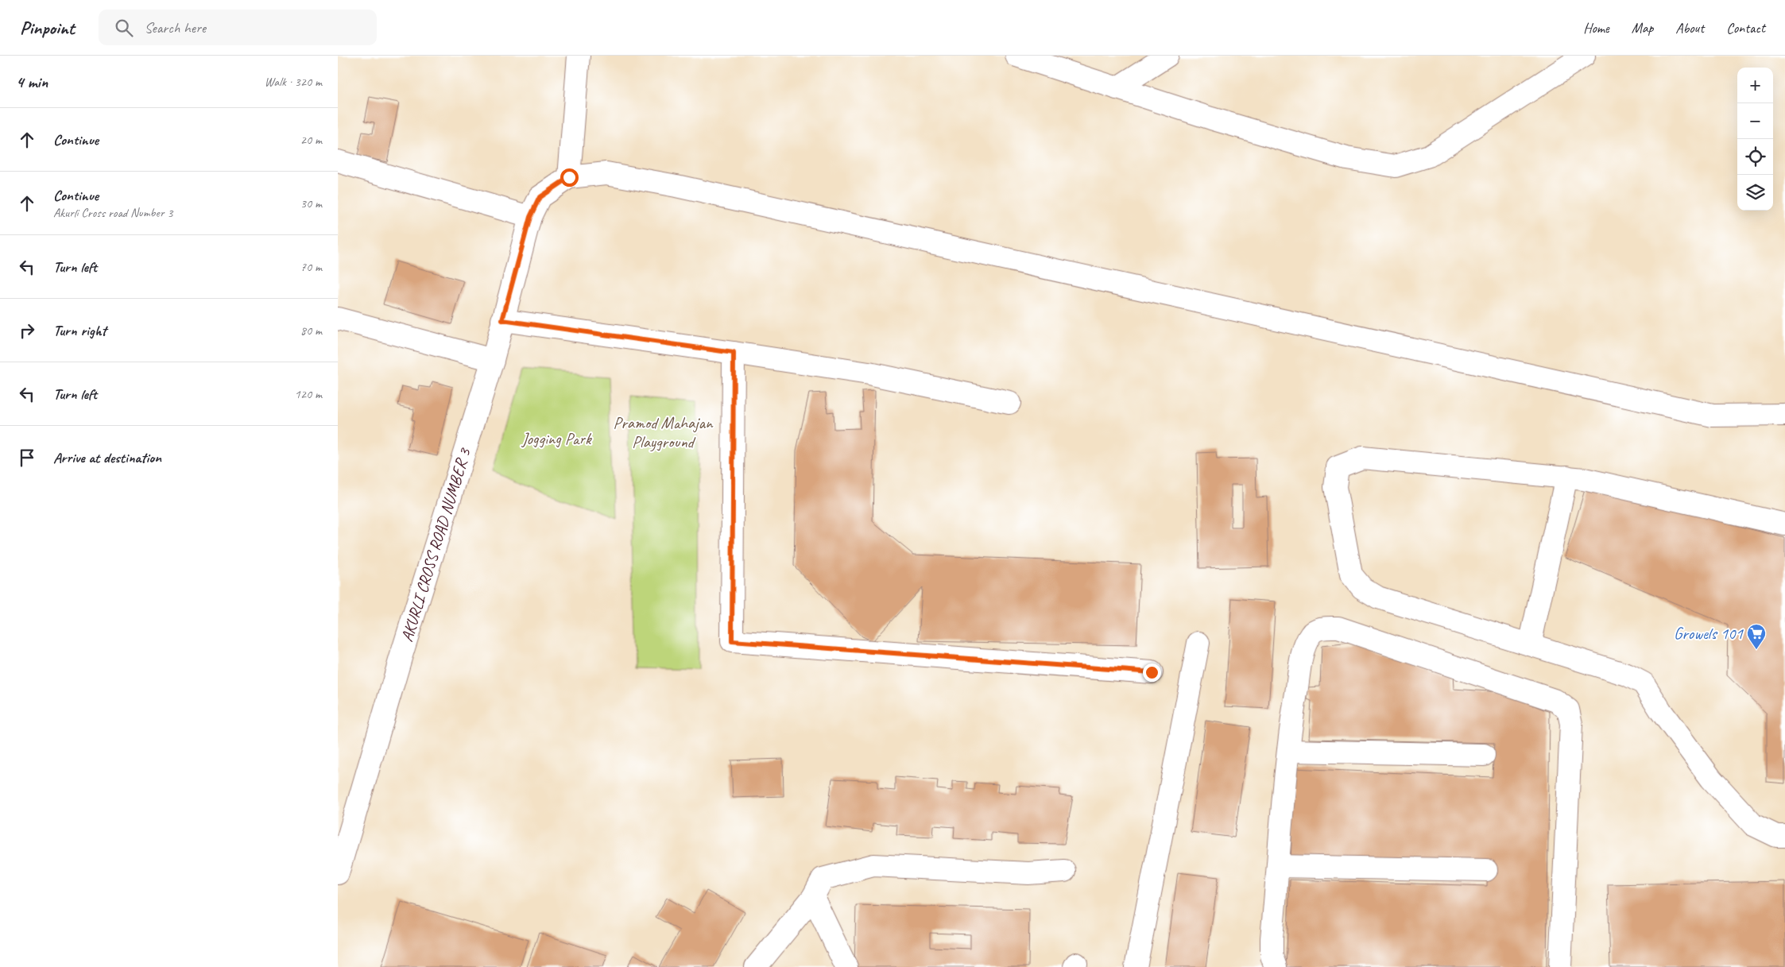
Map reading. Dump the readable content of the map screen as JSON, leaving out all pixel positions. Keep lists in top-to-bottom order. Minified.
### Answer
{"streets":{"street":["AKURLI CROSS ROAD NUMBER 3"]},"parks":["Pramod Mahajan Playground","Jogging Park"],"places":{"supermarket":["Growels 101"]},"page":{"header":"Pinpoint","search":"Search here","nav":["Home","Map","About","Contact"],"heading":["4 min","Walk · 320 m"],"map_buttons":["+","−"],"list":[["Continue","20 m"],["Continue","Akurli Cross road Number 3","30 m"],["Turn left","70 m"],["Turn right","80 m"],["Turn left","120 m"],"Arrive at destination"]}}
